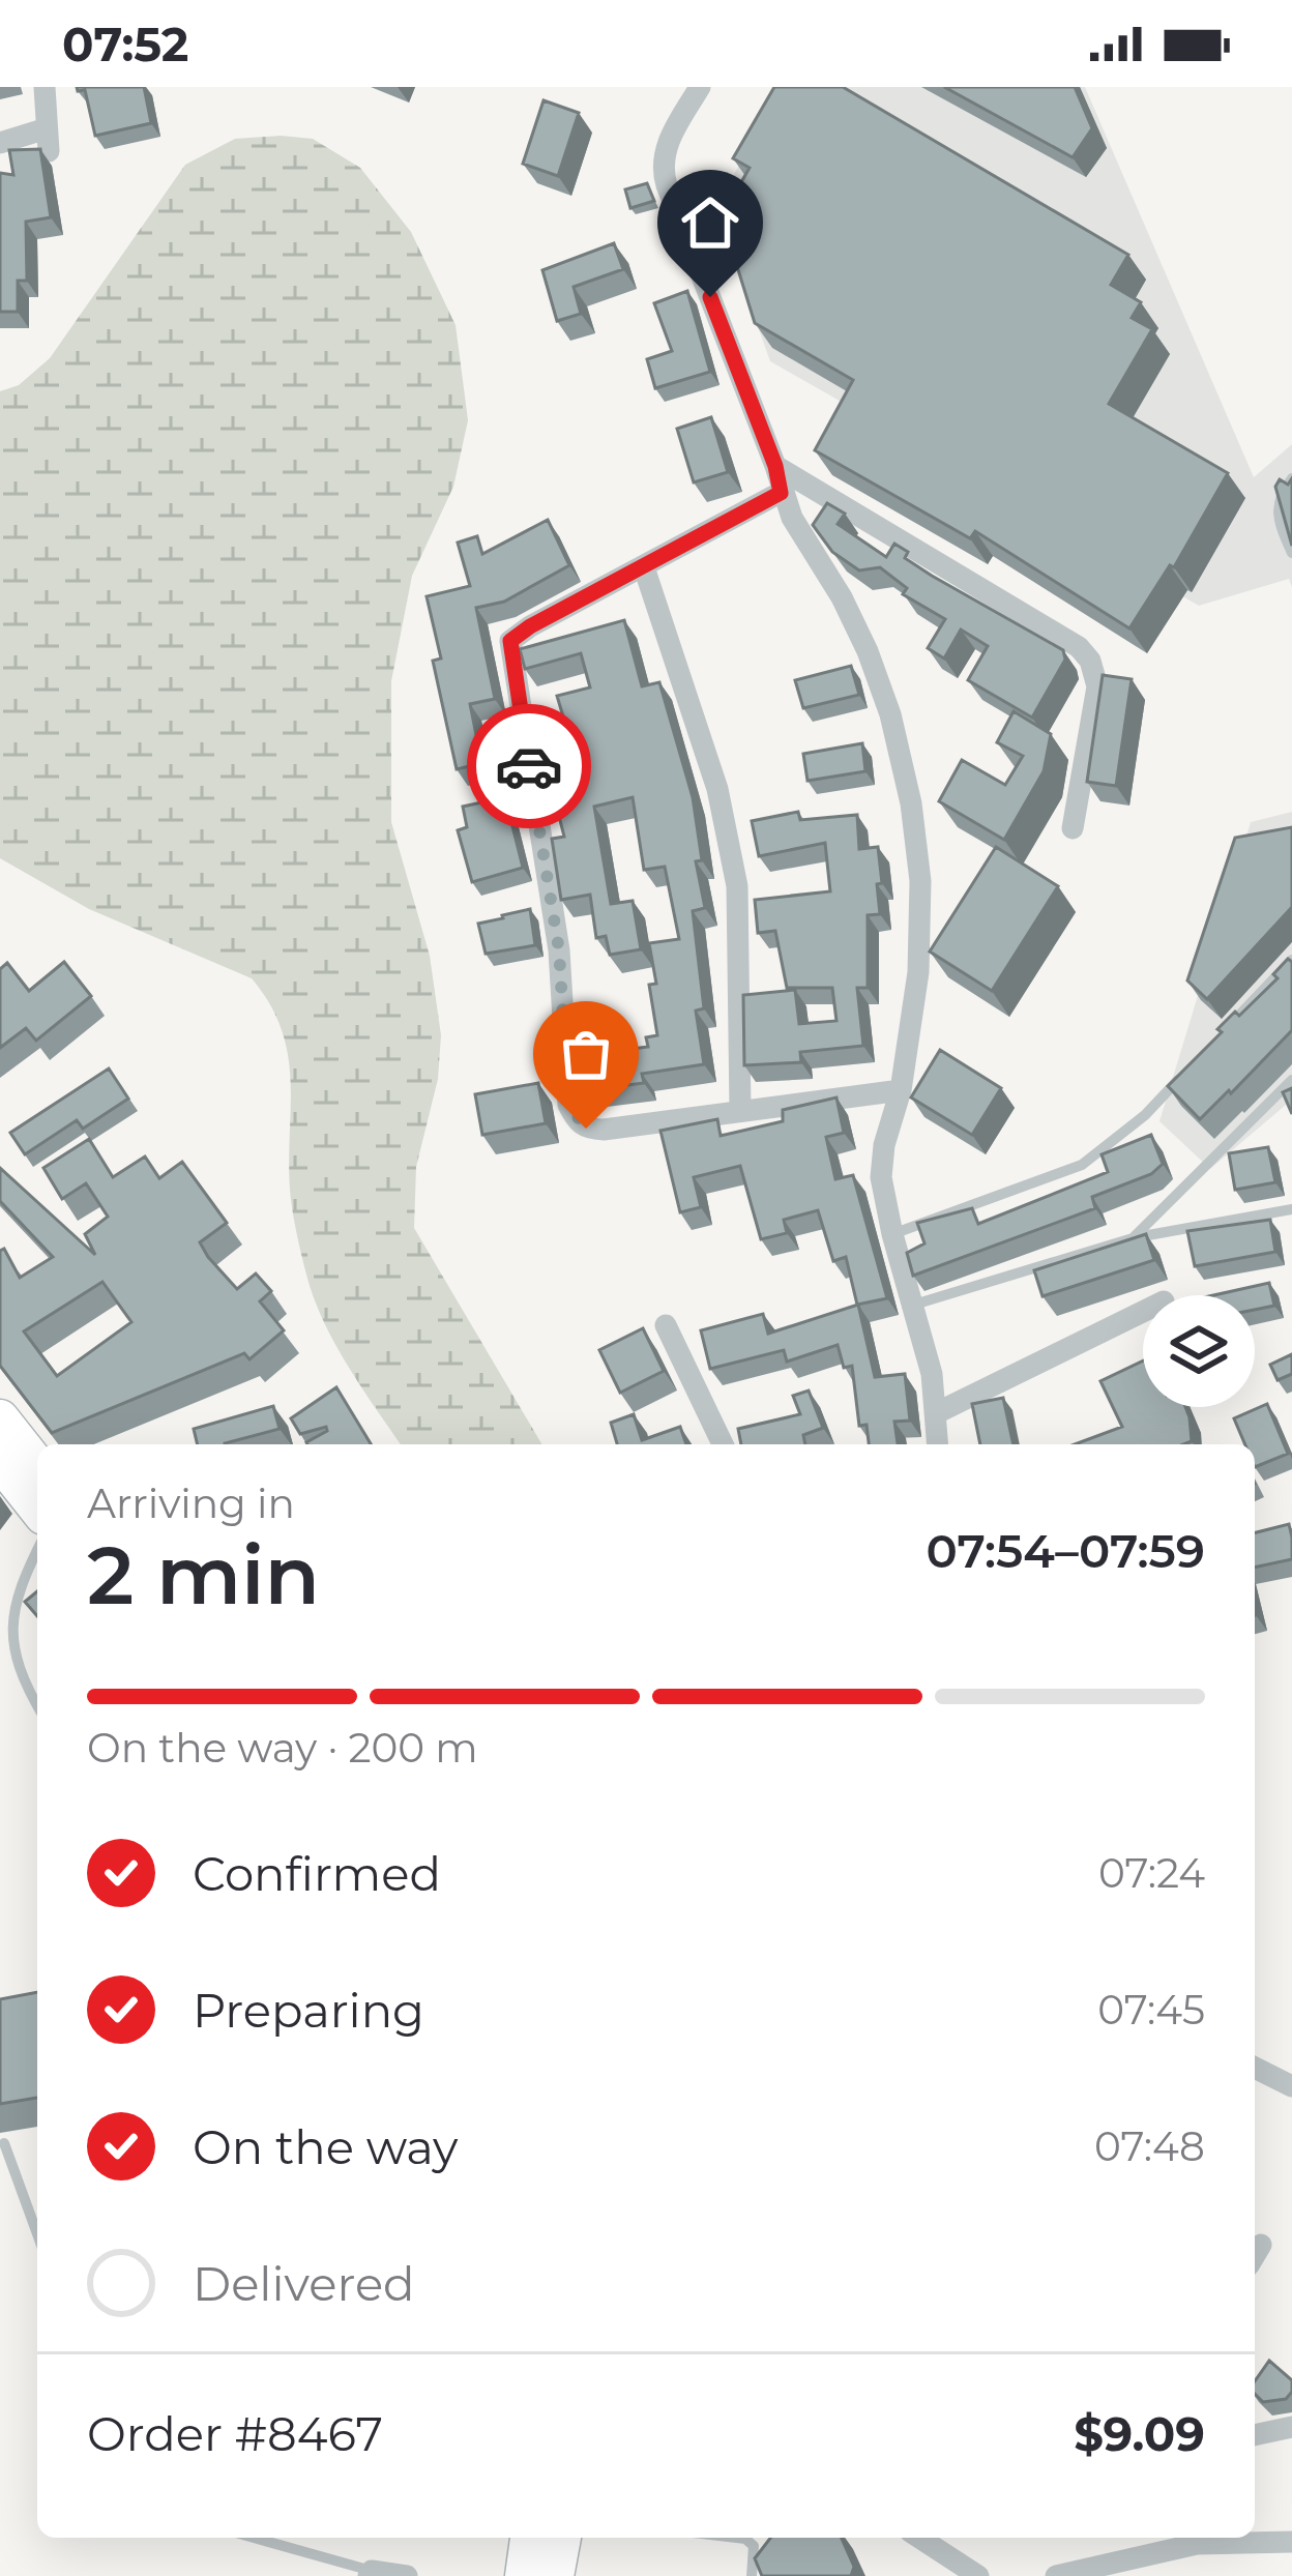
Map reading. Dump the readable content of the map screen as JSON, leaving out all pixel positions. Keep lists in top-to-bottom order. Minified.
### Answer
{"page":{"status":"07:52","heading":["2 min","Arriving in","07:54–07:59"],"panel":["Order #8467","$9.09"],"bar":"On the way · 200 m","list":[["Confirmed","07:24"],["Preparing","07:45"],["On the way","07:48"],"Delivered"]}}
